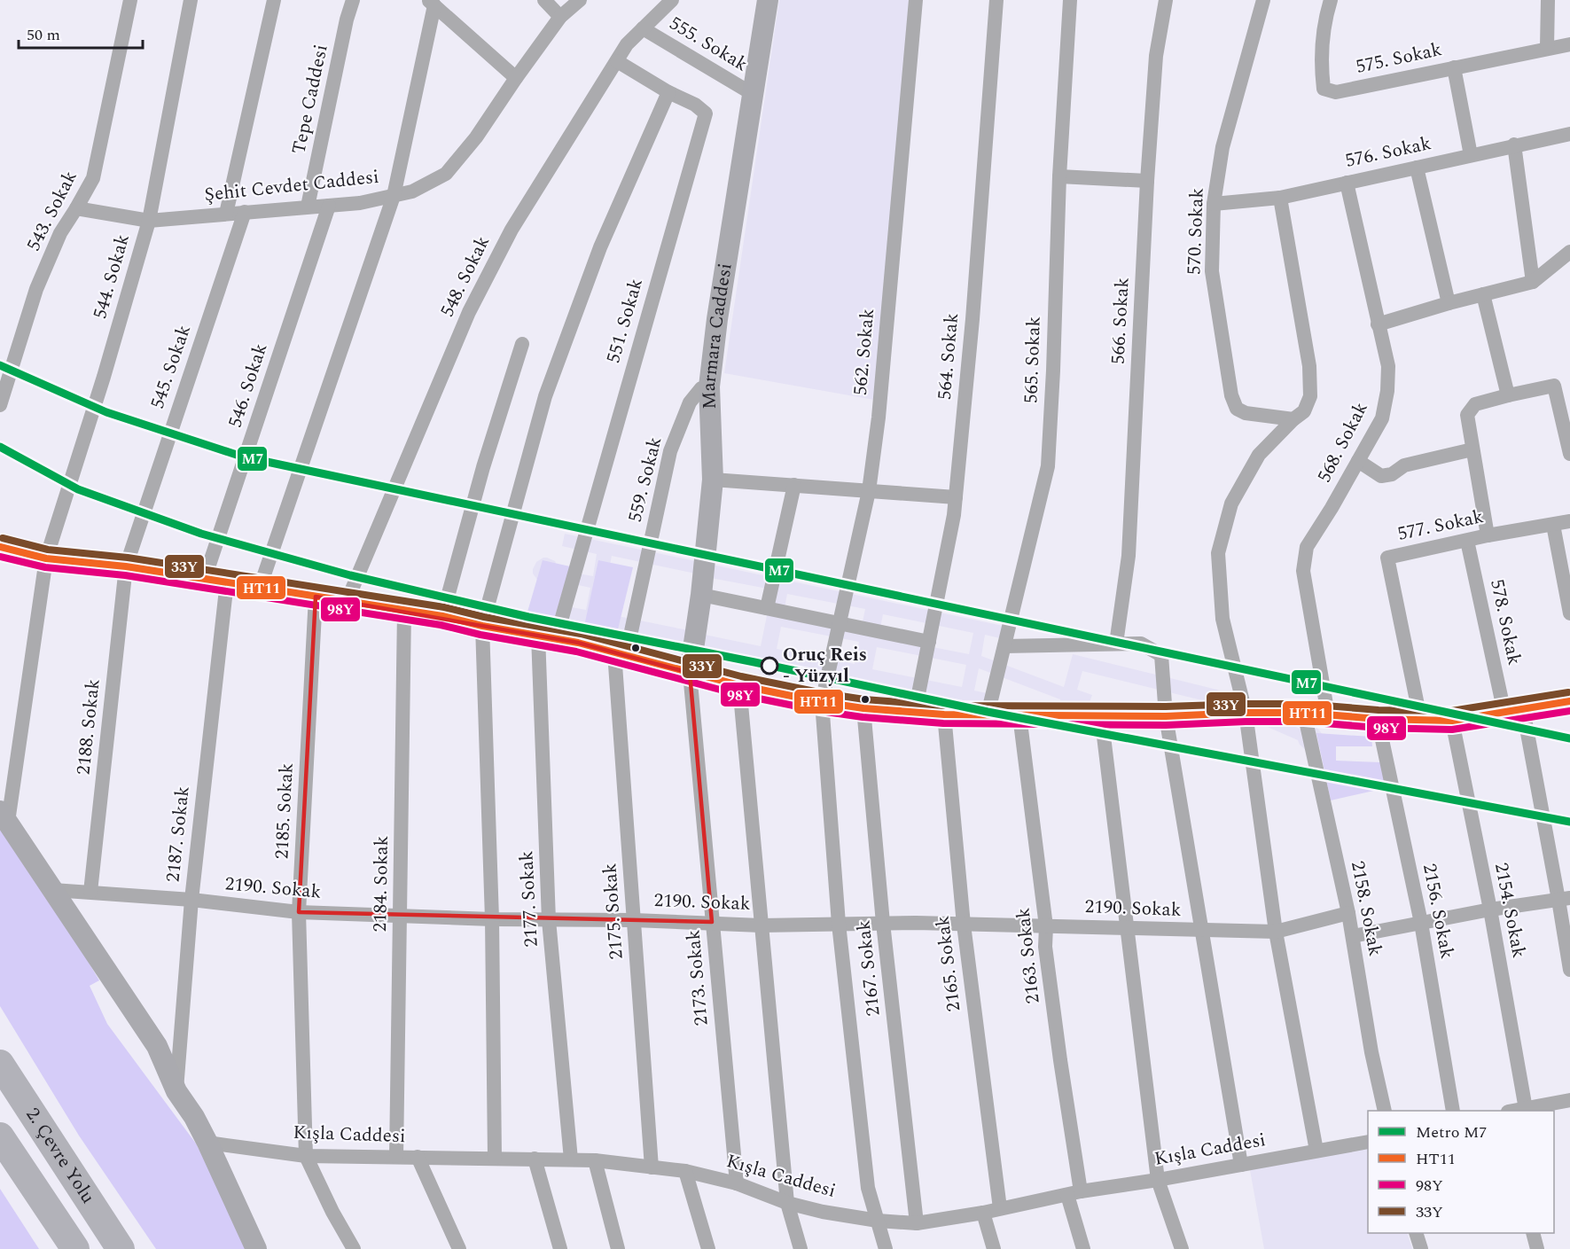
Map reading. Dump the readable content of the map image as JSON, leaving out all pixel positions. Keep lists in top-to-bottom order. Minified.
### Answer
{"streets":{"highway":["2. Çevre Yolu"],"main road":["Marmara Caddesi"],"street":["555. Sokak","575. Sokak","Tepe Caddesi","576. Sokak","Şehit Cevdet Caddesi","543. Sokak","570. Sokak","544. Sokak","548. Sokak","551. Sokak","566. Sokak","562. Sokak","564. Sokak","565. Sokak","545. Sokak","546. Sokak","568. Sokak","559. Sokak","577. Sokak","578. Sokak","2188. Sokak","2185. Sokak","2187. Sokak","2184. Sokak","2190. Sokak","2177. Sokak","2158. Sokak","2154. Sokak","2175. Sokak","2156. Sokak","2163. Sokak","2165. Sokak","2167. Sokak","2173. Sokak","Kışla Caddesi"]},"crossings":[["555. Sokak","548. Sokak"],["555. Sokak","Marmara Caddesi"],["Tepe Caddesi","Şehit Cevdet Caddesi"],["576. Sokak","570. Sokak"],["576. Sokak","568. Sokak"],["Şehit Cevdet Caddesi","543. Sokak"],["Şehit Cevdet Caddesi","544. Sokak"],["Şehit Cevdet Caddesi","545. Sokak"],["Şehit Cevdet Caddesi","546. Sokak"],["548. Sokak","551. Sokak"],["551. Sokak","2177. Sokak"],["Marmara Caddesi","559. Sokak"],["Marmara Caddesi","2173. Sokak"],["562. Sokak","2190. Sokak"],["562. Sokak","Kışla Caddesi"],["545. Sokak","2188. Sokak"],["559. Sokak","2175. Sokak"],["577. Sokak","578. Sokak"],["2188. Sokak","2190. Sokak"],["2185. Sokak","2190. Sokak"],["2185. Sokak","Kışla Caddesi"],["2187. Sokak","2190. Sokak"],["2184. Sokak","2190. Sokak"],["2184. Sokak","Kışla Caddesi"],["2190. Sokak","2177. Sokak"],["2190. Sokak","2158. Sokak"],["2190. Sokak","2175. Sokak"],["2190. Sokak","2163. Sokak"],["2190. Sokak","2165. Sokak"],["2190. Sokak","2167. Sokak"],["2190. Sokak","2173. Sokak"],["2177. Sokak","Kışla Caddesi"],["2175. Sokak","Kışla Caddesi"],["2163. Sokak","Kışla Caddesi"],["2165. Sokak","Kışla Caddesi"],["2167. Sokak","Kışla Caddesi"],["2173. Sokak","Kışla Caddesi"]],"places":["Oruç Reis - Yüzyıl"],"lines":["metro line M7","transit line 33Y","transit line HT11","transit line 98Y"],"legend":["Metro M7","HT11","98Y","33Y"],"scale_bar":"50 m"}
